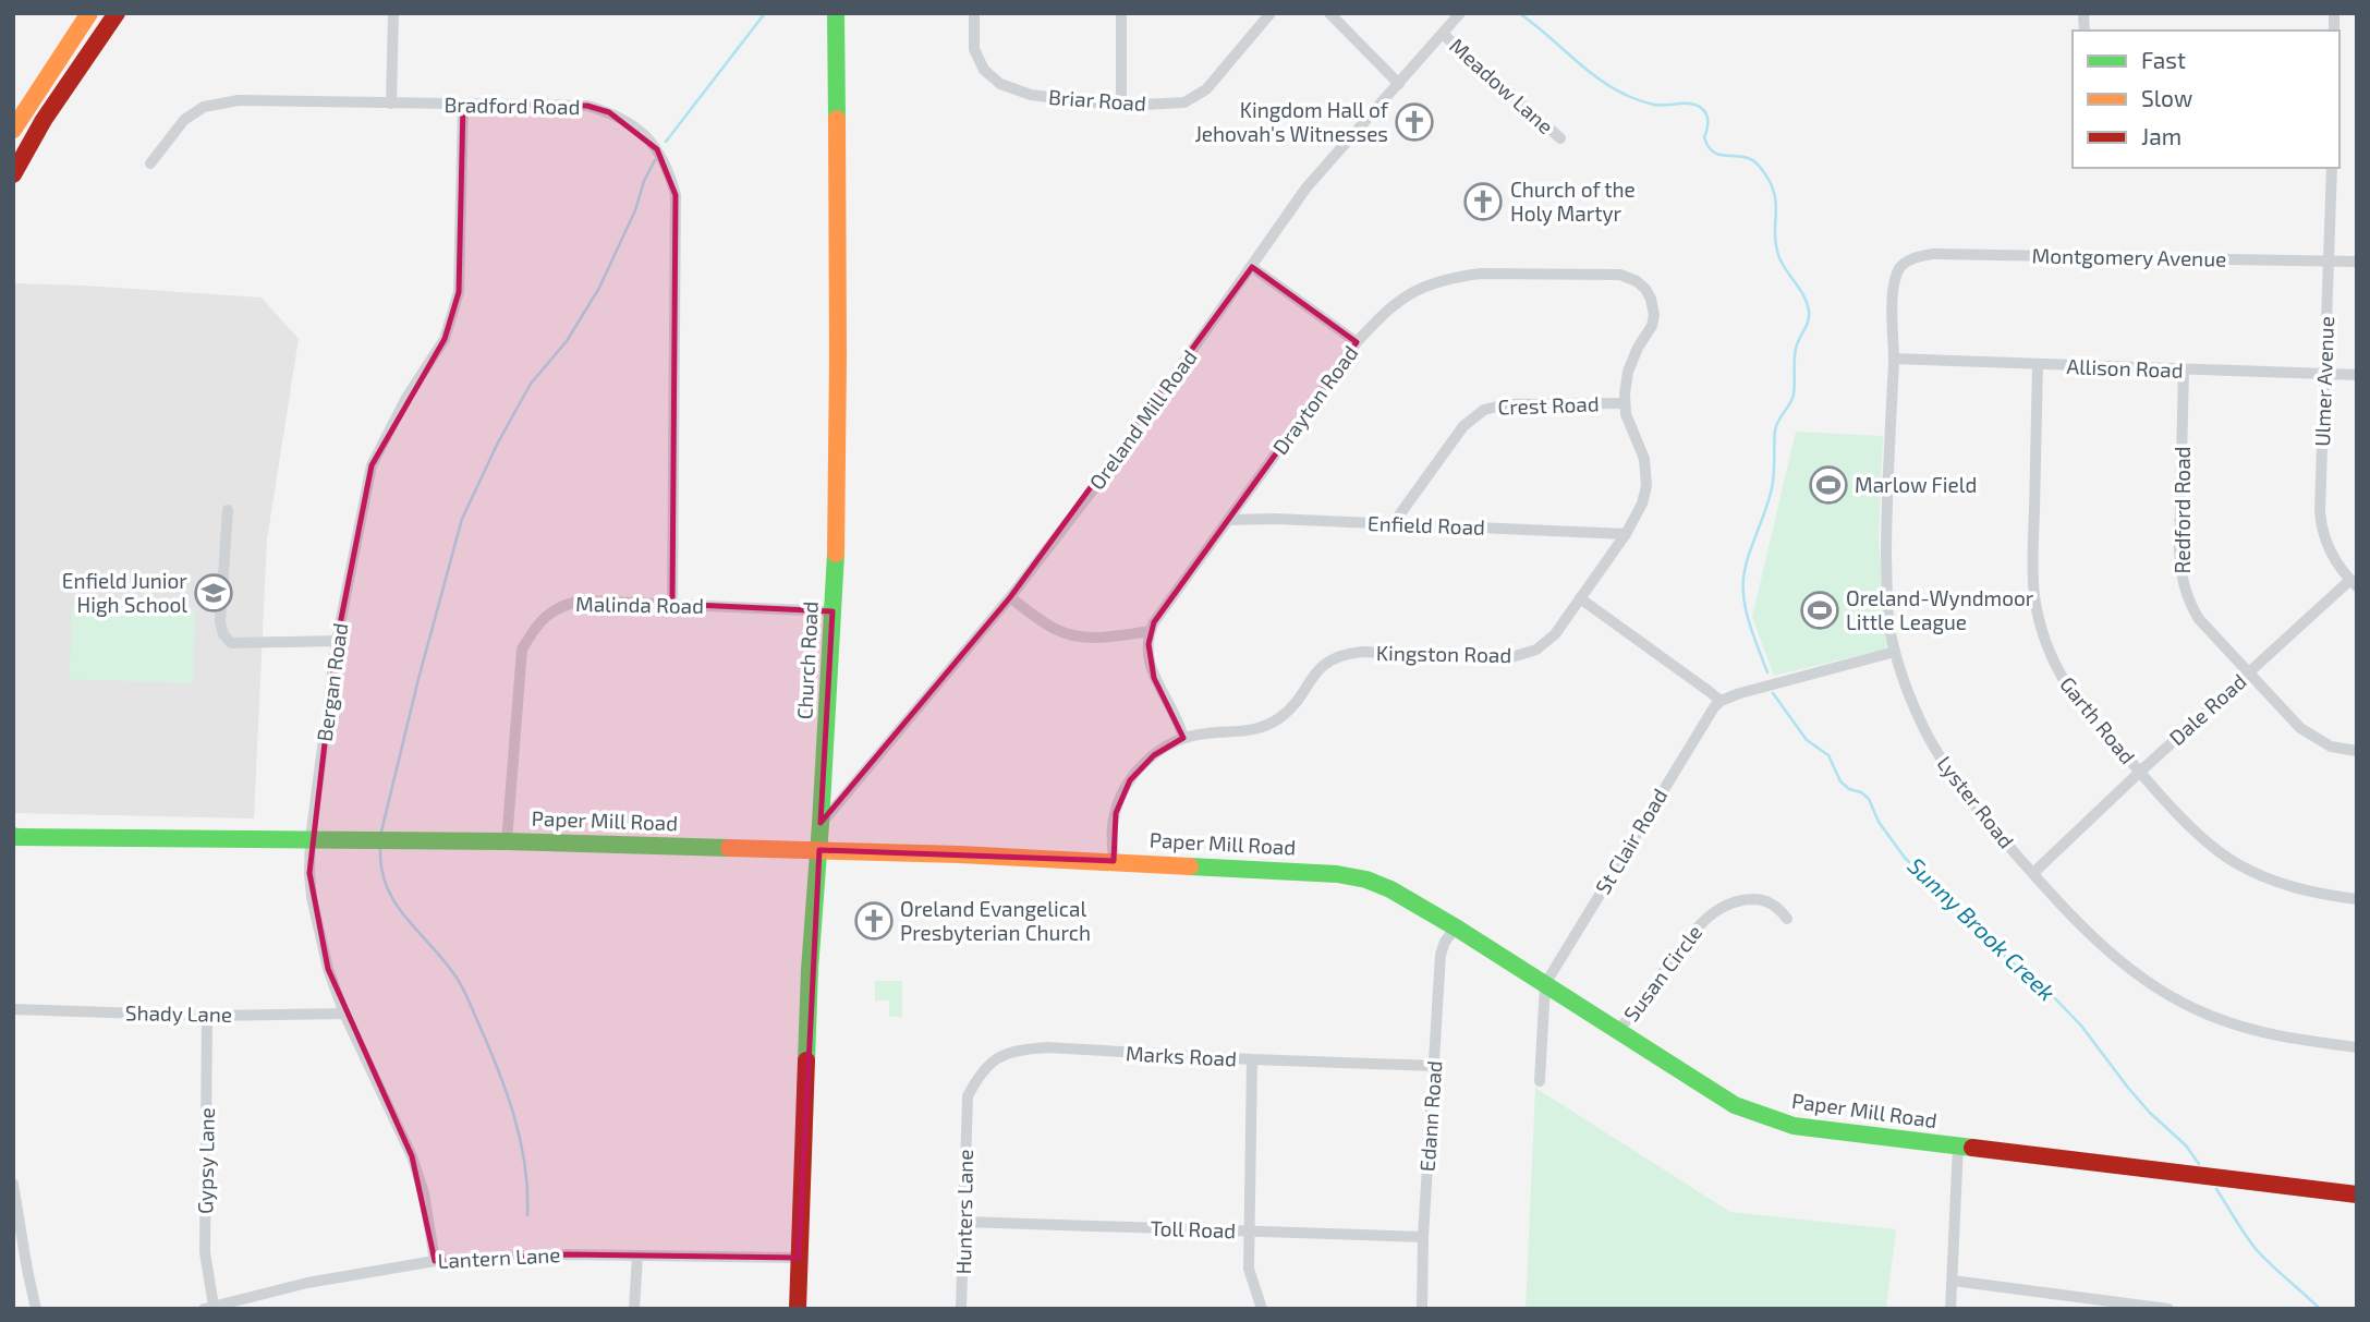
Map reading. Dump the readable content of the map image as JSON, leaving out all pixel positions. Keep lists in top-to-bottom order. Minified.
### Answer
{"streets":{"main road":["Church Road","Paper Mill Road"],"street":["Meadow Lane","Briar Road","Bradford Road","Montgomery Avenue","Allison Road","Ulmer Avenue","Drayton Road","Crest Road","Oreland Mill Road","Redford Road","Enfield Road","Malinda Road","Kingston Road","Bergan Road","Dale Road","Garth Road","Lyster Road","St Clair Road","Susan Circle","Shady Lane","Marks Road","Edann Road","Gypsy Lane","Hunters Lane","Toll Road","Lantern Lane"]},"crossings":[["Meadow Lane","Oreland Mill Road"],["Bradford Road","Malinda Road"],["Bradford Road","Bergan Road"],["Montgomery Avenue","Ulmer Avenue"],["Montgomery Avenue","Lyster Road"],["Allison Road","Ulmer Avenue"],["Allison Road","Redford Road"],["Allison Road","Garth Road"],["Allison Road","Lyster Road"],["Ulmer Avenue","Dale Road"],["Drayton Road","Enfield Road"],["Drayton Road","Kingston Road"],["Crest Road","Enfield Road"],["Crest Road","Kingston Road"],["Oreland Mill Road","Church Road"],["Redford Road","Dale Road"],["Enfield Road","Kingston Road"],["Malinda Road","Church Road"],["Malinda Road","Paper Mill Road"],["Kingston Road","Paper Mill Road"],["Church Road","Paper Mill Road"],["Church Road","Lantern Lane"],["Bergan Road","Paper Mill Road"],["Bergan Road","Shady Lane"],["Bergan Road","Lantern Lane"],["Dale Road","Garth Road"],["Dale Road","Lyster Road"],["Paper Mill Road","St Clair Road"],["Paper Mill Road","Susan Circle"],["Paper Mill Road","Edann Road"],["Shady Lane","Gypsy Lane"],["Marks Road","Edann Road"],["Marks Road","Hunters Lane"],["Edann Road","Toll Road"],["Gypsy Lane","Lantern Lane"],["Hunters Lane","Toll Road"]],"water":["Sunny Brook Creek"],"places":{"church":["Kingdom Hall of Jehovah's Witnesses","Church of the Holy Martyr","Oreland Evangelical Presbyterian Church"],"sports":["Marlow Field","Oreland-Wyndmoor Little League"],"school or university":["Enfield Junior High School"]},"legend":["Fast","Slow","Jam"]}
